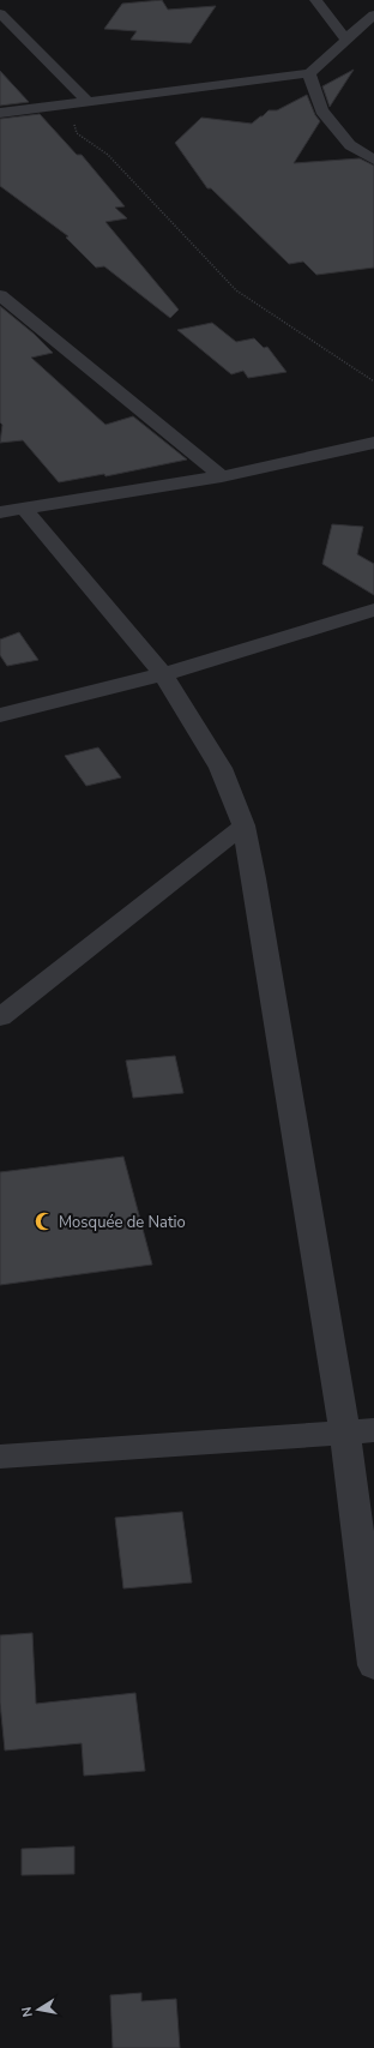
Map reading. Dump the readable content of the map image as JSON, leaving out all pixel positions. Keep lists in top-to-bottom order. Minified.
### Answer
{"places":{"mosque":["Mosquée de Natio"]},"north":"left"}
